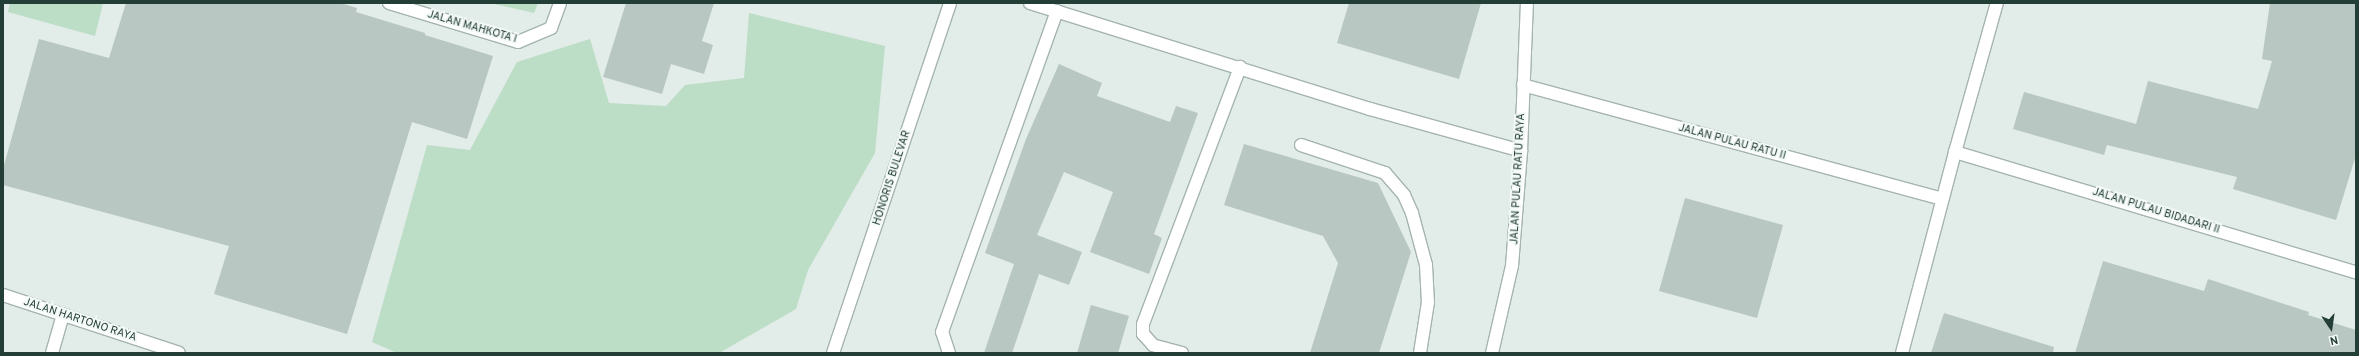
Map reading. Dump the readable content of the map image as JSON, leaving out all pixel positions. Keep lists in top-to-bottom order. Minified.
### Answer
{"streets":{"street":["JALAN MAHKOTA I","JALAN PULAU RATU II","HONORIS BULEVAR","JALAN PULAU RATU RAYA","JALAN PULAU BIDADARI II","JALAN HARTONO RAYA"]},"crossings":[["JALAN PULAU RATU II","JALAN PULAU RATU RAYA"]],"north":"bottom"}
